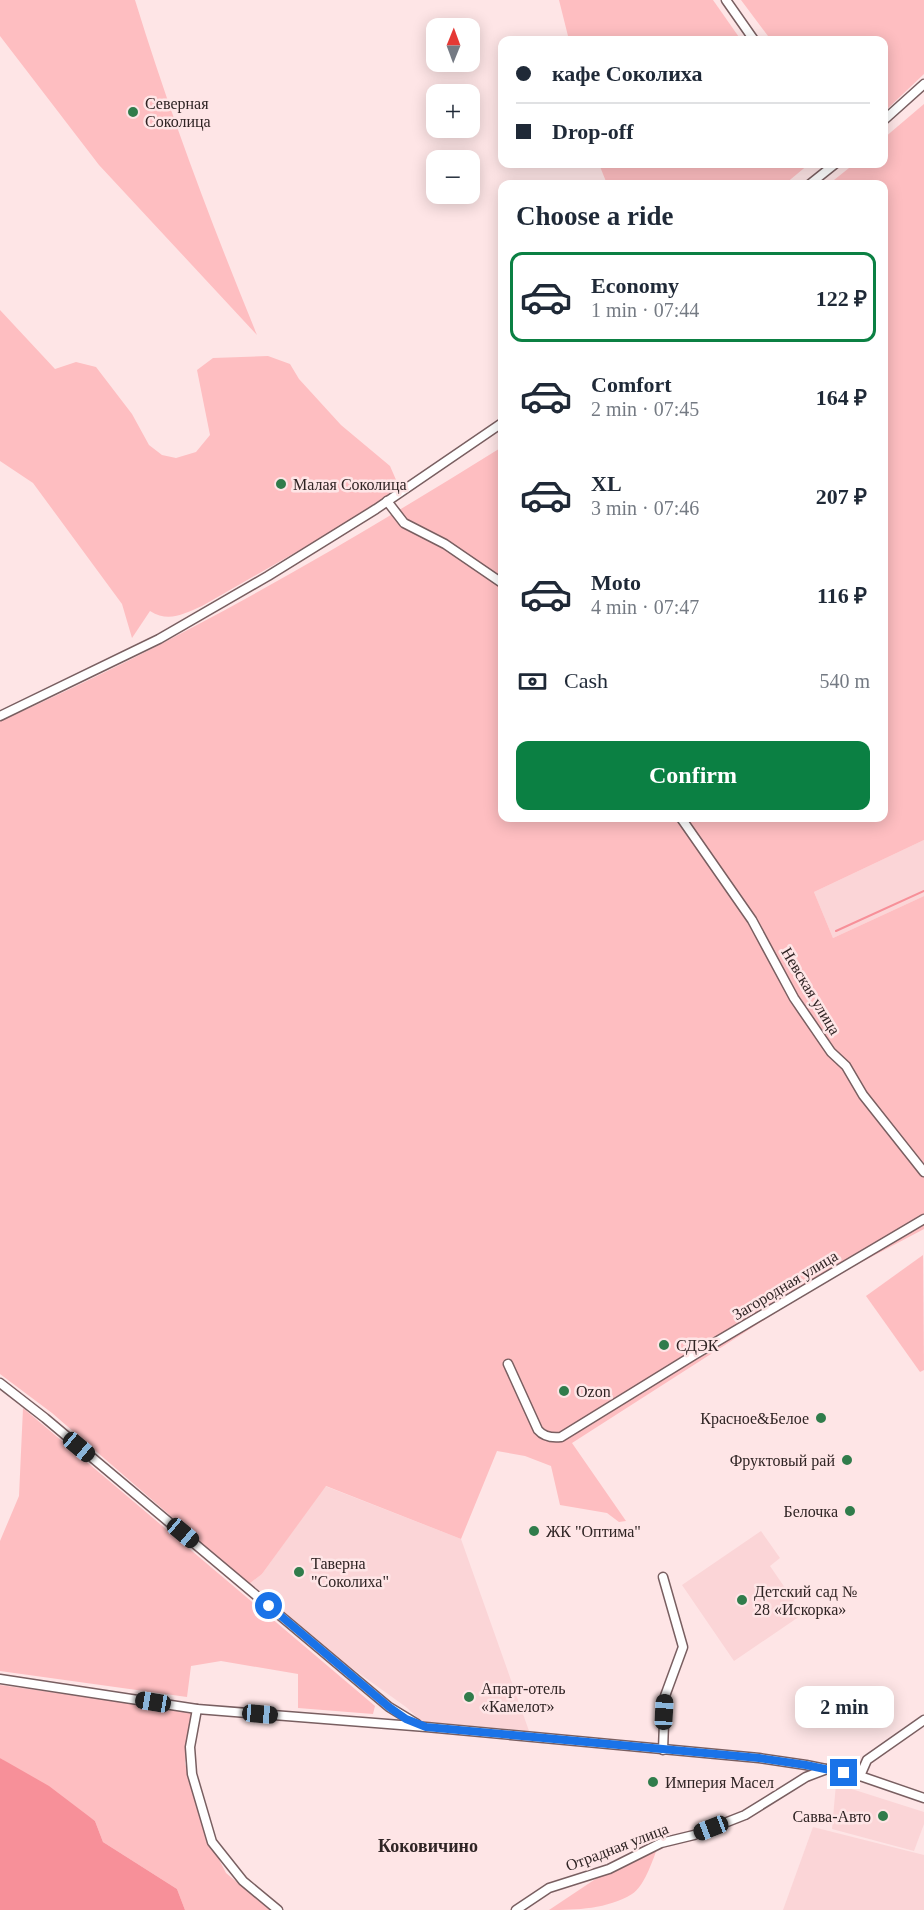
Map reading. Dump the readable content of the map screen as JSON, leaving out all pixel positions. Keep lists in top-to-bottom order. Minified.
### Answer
{"streets":{"street":["Невская улица","Загородная улица","Отрадная улица"]},"districts":["Коковичино"],"places":["Северная Соколица","Малая Соколица","СДЭК","Ozon","Красное&Белое","Фруктовый рай","Белочка","ЖК \"Оптима\"","Таверна \"Соколиха\"","Детский сад № 28 «Искорка»","Апарт-отель «Камелот»","Империя Масел","Савва-Авто"],"north":"top","page":{"map_buttons":["+","−"],"banner":["кафе Соколиха","Drop-off"],"heading":"Choose a ride","list":[{"name":"Economy","note":"1 min · 07:44","value":"122 ₽"},{"name":"Comfort","note":"2 min · 07:45","value":"164 ₽"},{"name":"XL","note":"3 min · 07:46","value":"207 ₽"},{"name":"Moto","note":"4 min · 07:47","value":"116 ₽"}],"pay":["Cash","540 m"],"buttons":"Confirm","bubble":"2 min"}}
